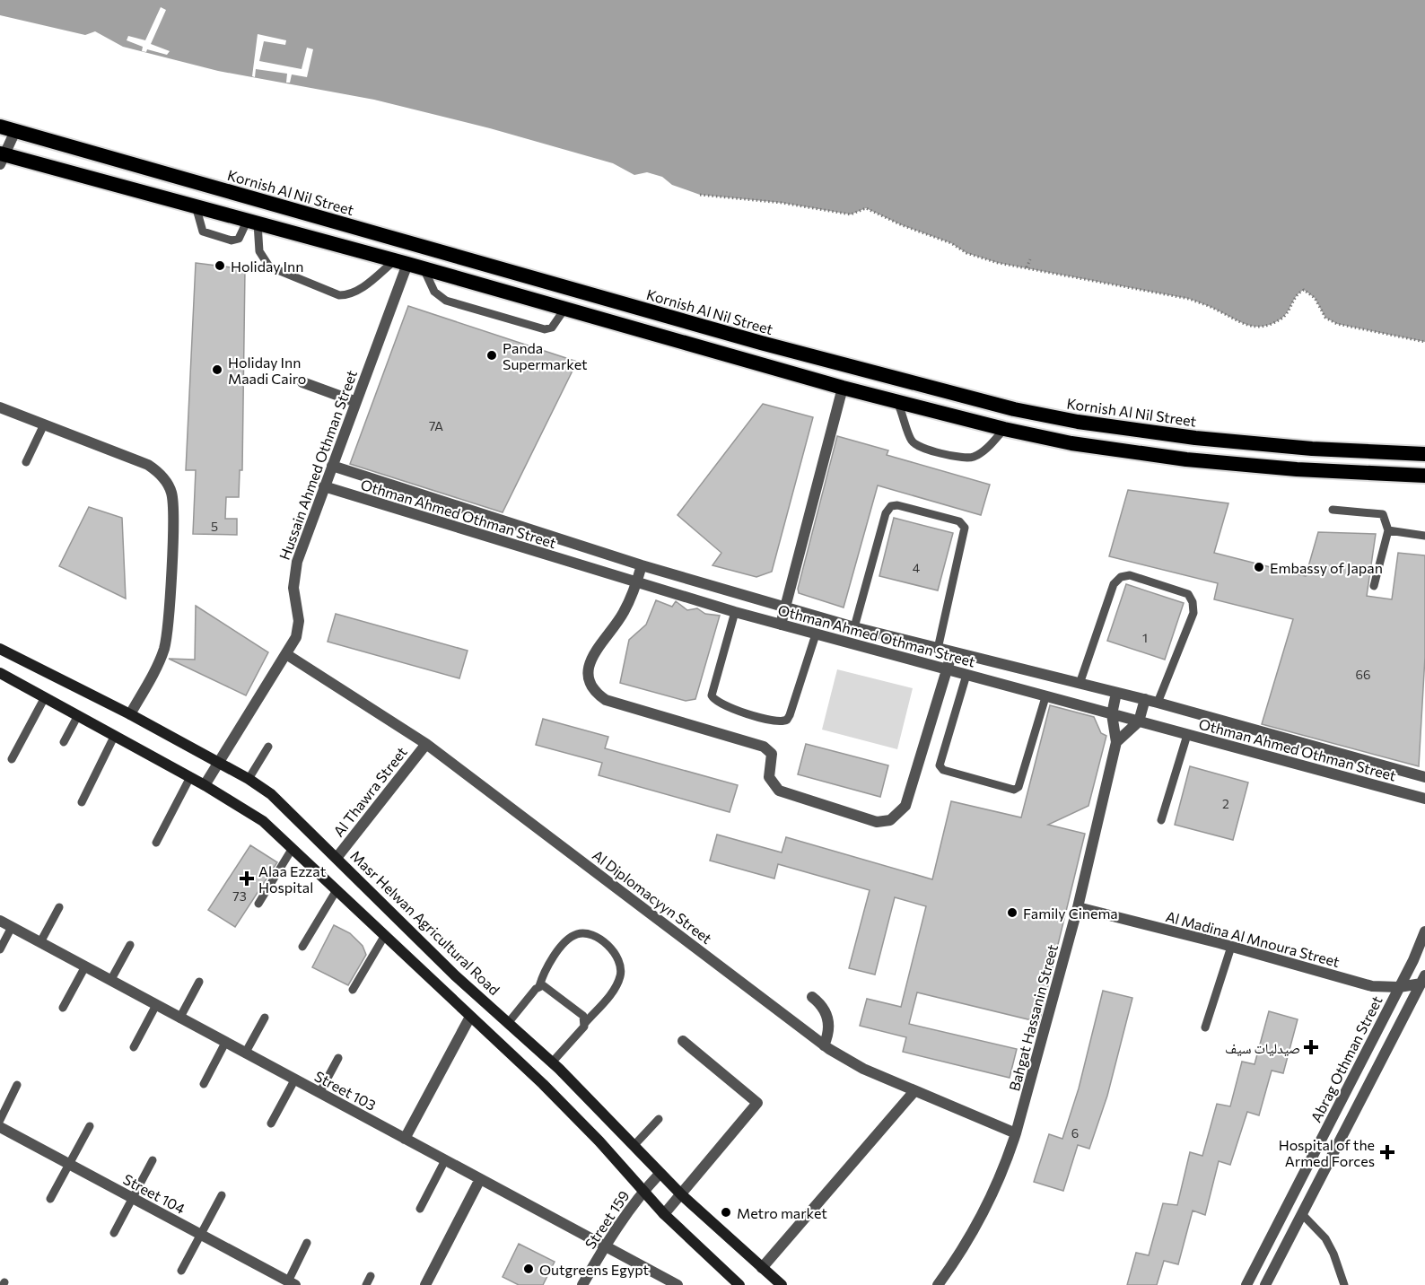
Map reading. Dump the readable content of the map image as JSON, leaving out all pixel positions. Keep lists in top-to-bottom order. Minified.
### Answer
{"streets":{"highway":["Kornish Al Nil Street"],"main road":["Masr Helwan Agricultural Road"],"street":["Hussain Ahmed Othman Street","Othman Ahmed Othman Street","Al Thawra Street","Al Diplomacyyn Street","Al Madina Al Mnoura Street","Bahgat Hassanin Street","Abrag Othman Street","Street 103","Street 104","Street 159"]},"crossings":[["Hussain Ahmed Othman Street","Othman Ahmed Othman Street"],["Hussain Ahmed Othman Street","Al Diplomacyyn Street"],["Hussain Ahmed Othman Street","Masr Helwan Agricultural Road"],["Othman Ahmed Othman Street","Bahgat Hassanin Street"],["Al Thawra Street","Al Diplomacyyn Street"],["Al Thawra Street","Masr Helwan Agricultural Road"],["Al Diplomacyyn Street","Bahgat Hassanin Street"],["Masr Helwan Agricultural Road","Street 159"],["Al Madina Al Mnoura Street","Bahgat Hassanin Street"],["Al Madina Al Mnoura Street","Abrag Othman Street"],["Street 103","Street 159"]],"places":{"other":["Holiday Inn","Panda Supermarket","Holiday Inn Maadi Cairo","Embassy of Japan","Family Cinema","Metro market","Outgreens Egypt"],"health":["Alaa Ezzat Hospital","صيدليات سيف","Hospital of the Armed Forces"]},"house_numbers":["7A","5","4","1","66","2","73","6"]}
